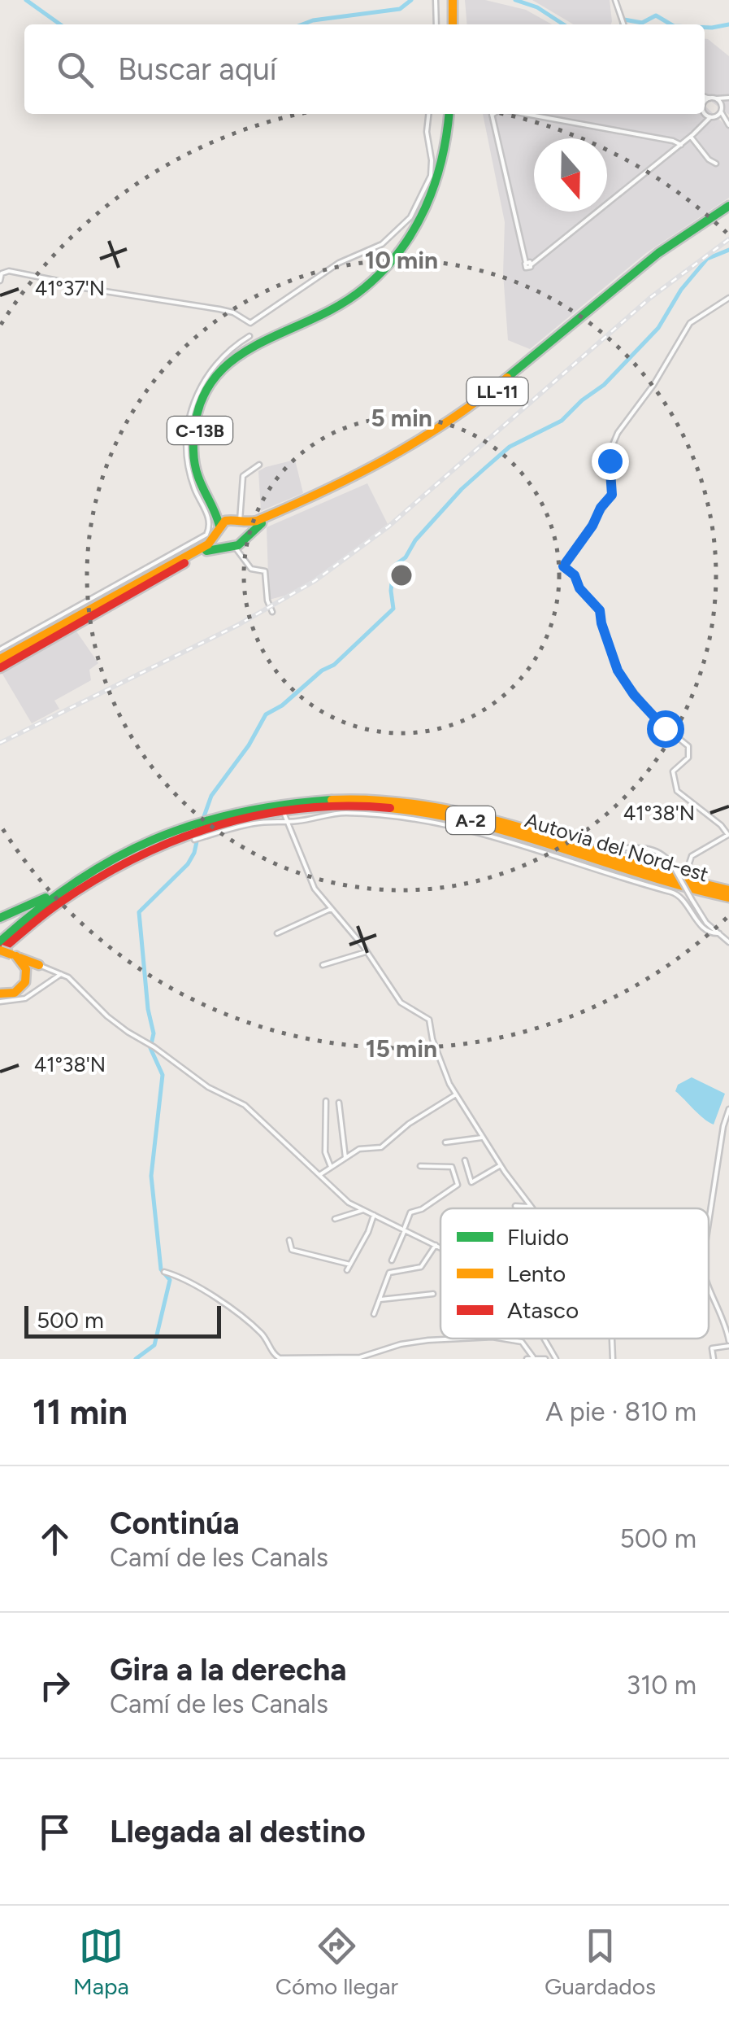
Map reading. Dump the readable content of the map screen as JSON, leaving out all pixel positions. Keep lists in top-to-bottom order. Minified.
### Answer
{"streets":{"main road":["LL-11","C-13B","A-2","Autovia del Nord-est"]},"crossings":[["LL-11","C-13B"],["A-2","Autovia del Nord-est"]],"legend":["Fluido","Lento","Atasco"],"scale_bar":"500 m","north":"bottom","page":{"search":"Buscar aquí","scale":"500 m","heading":["11 min","A pie · 810 m"],"list":[["Continúa","Camí de les Canals","500 m"],["Gira a la derecha","Camí de les Canals","310 m"],"Llegada al destino"],"nav":["Mapa","Cómo llegar","Guardados"]},"coordinates":["41°37'N","41°38'N"],"rings":["10 min","5 min","15 min"]}
